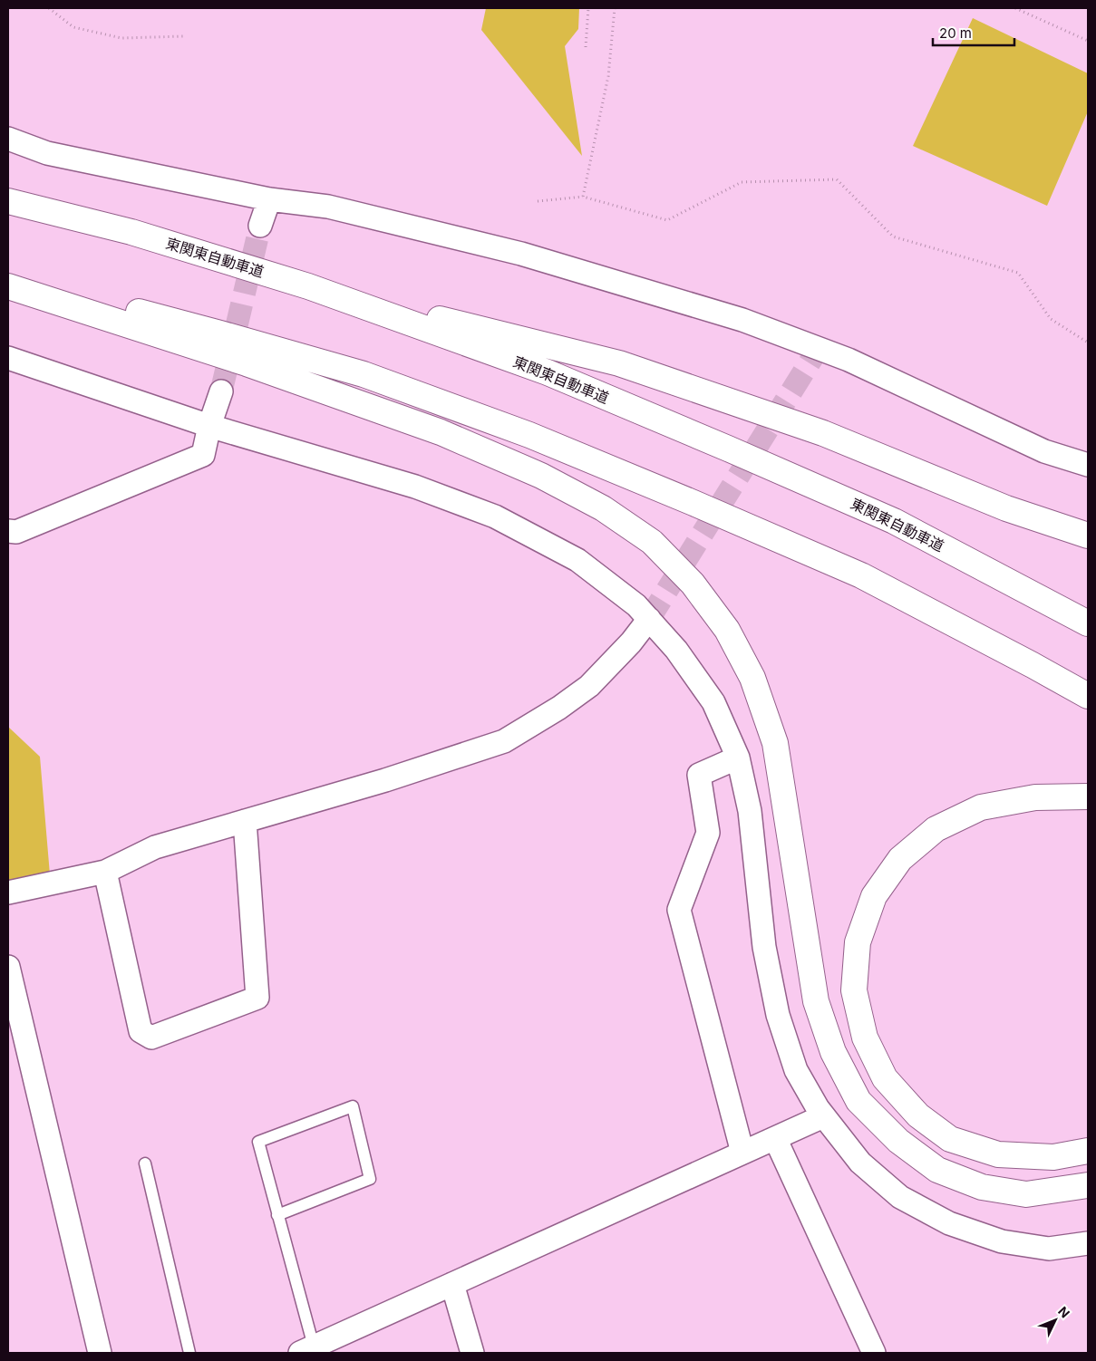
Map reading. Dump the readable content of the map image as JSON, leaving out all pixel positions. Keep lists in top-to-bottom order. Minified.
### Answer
{"streets":{"highway":["東関東自動車道"]},"scale_bar":"20 m","north":"top right"}
